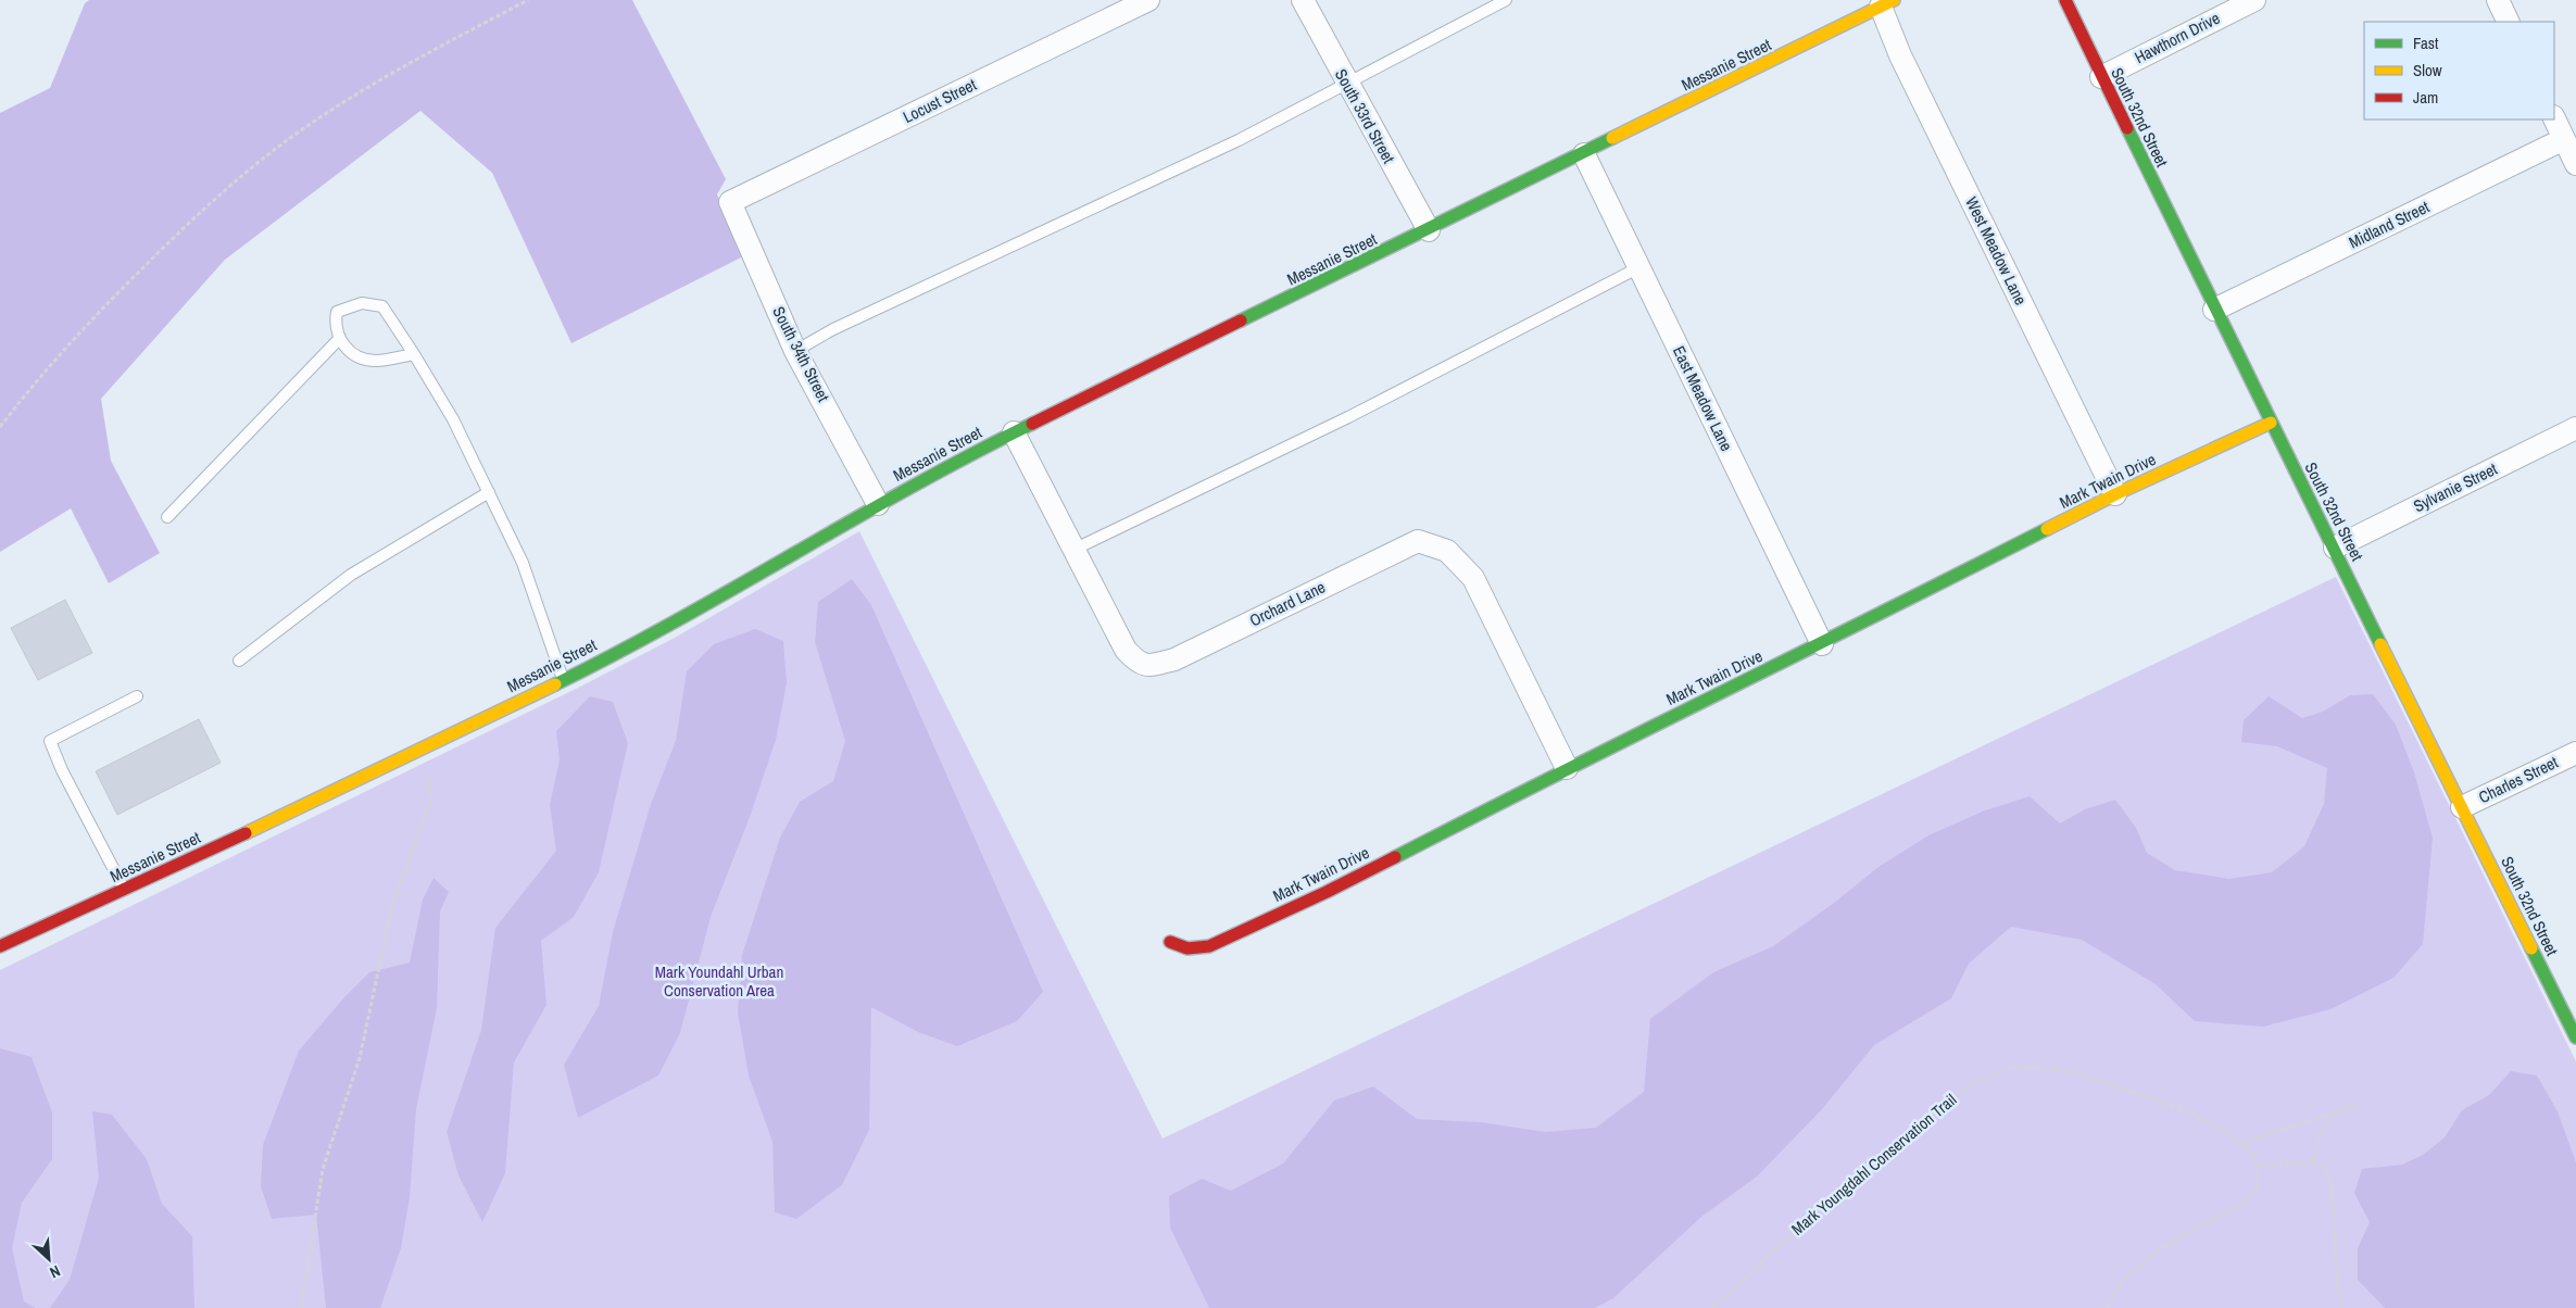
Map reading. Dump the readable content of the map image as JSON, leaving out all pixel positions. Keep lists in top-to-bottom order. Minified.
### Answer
{"streets":{"street":["Hawthorn Drive","Messanie Street","Locust Street","South 33rd Street","South 32nd Street","Midland Street","West Meadow Lane","South 34th Street","East Meadow Lane","Mark Twain Drive","Sylvanie Street","Orchard Lane","Charles Street"],"path":["Mark Youngdahl Conservation Trail"]},"crossings":[["Hawthorn Drive","South 32nd Street"],["Messanie Street","South 33rd Street"],["Messanie Street","West Meadow Lane"],["Messanie Street","South 34th Street"],["Messanie Street","East Meadow Lane"],["Messanie Street","Orchard Lane"],["Locust Street","South 34th Street"],["South 32nd Street","Midland Street"],["South 32nd Street","Mark Twain Drive"],["South 32nd Street","Sylvanie Street"],["South 32nd Street","Charles Street"],["West Meadow Lane","Mark Twain Drive"],["East Meadow Lane","Mark Twain Drive"],["Mark Twain Drive","Orchard Lane"]],"parks":["Mark Youndahl Urban Conservation Area"],"legend":["Fast","Slow","Jam"],"north":"bottom right"}
